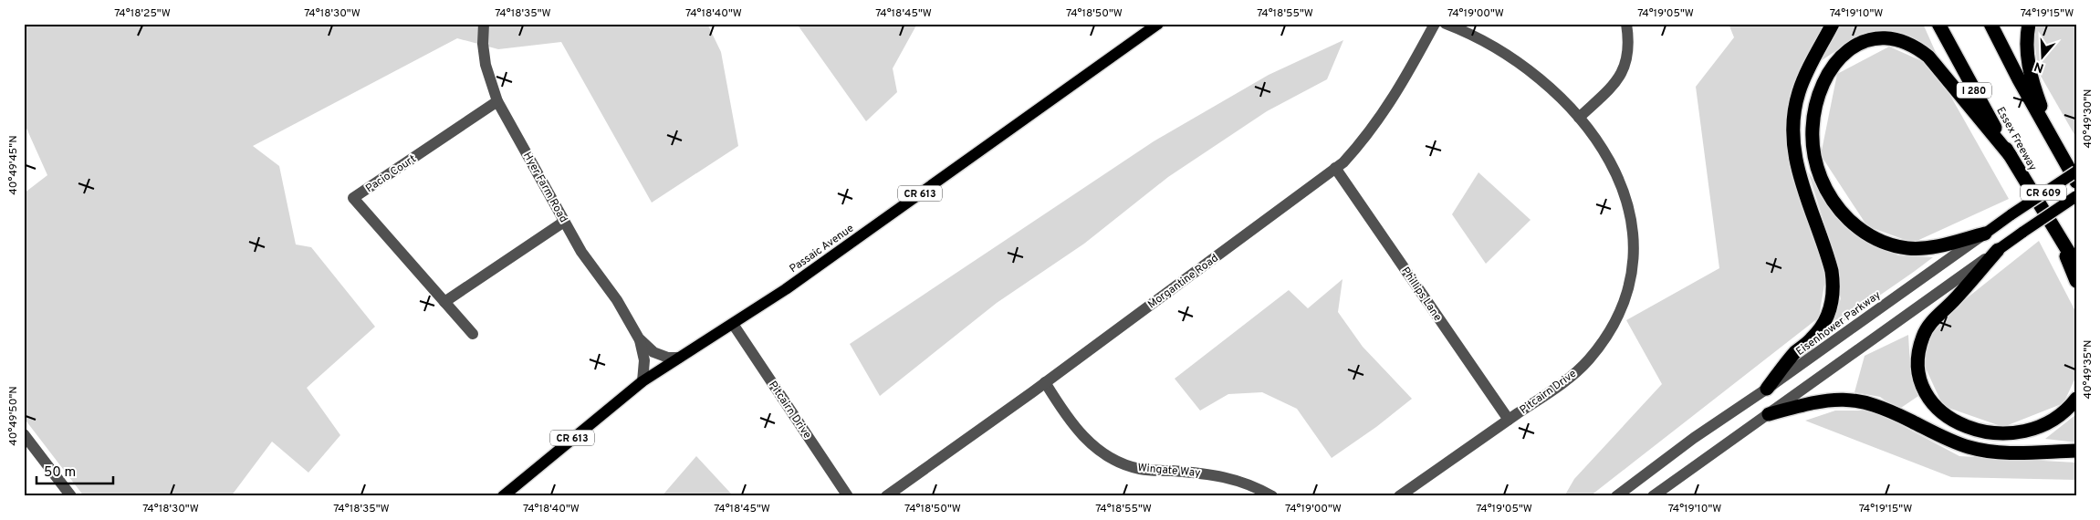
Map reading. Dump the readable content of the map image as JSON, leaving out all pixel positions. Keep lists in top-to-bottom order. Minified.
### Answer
{"streets":{"highway":["I 280","Essex Freeway"],"main road":["CR 609","CR 613","Passaic Avenue","Eisenhower Parkway"],"street":["Pacio Court","Hyer Farm Road","Morgantine Road","Phillips Lane","Pitcairn Drive","Wingate Way"]},"crossings":[["Pacio Court","Hyer Farm Road"],["Hyer Farm Road","Passaic Avenue"],["Passaic Avenue","Pitcairn Drive"],["Morgantine Road","Phillips Lane"],["Morgantine Road","Wingate Way"],["Phillips Lane","Pitcairn Drive"]],"scale_bar":"50 m","north":"bottom","coordinates":["74°18'25\"W","74°18'30\"W","74°18'35\"W","74°18'40\"W","74°18'45\"W","74°18'50\"W","74°18'55\"W","74°19'00\"W","74°19'05\"W","74°19'10\"W","74°19'15\"W","40°49'30\"N","40°49'45\"N","40°49'35\"N","40°49'50\"N"]}
